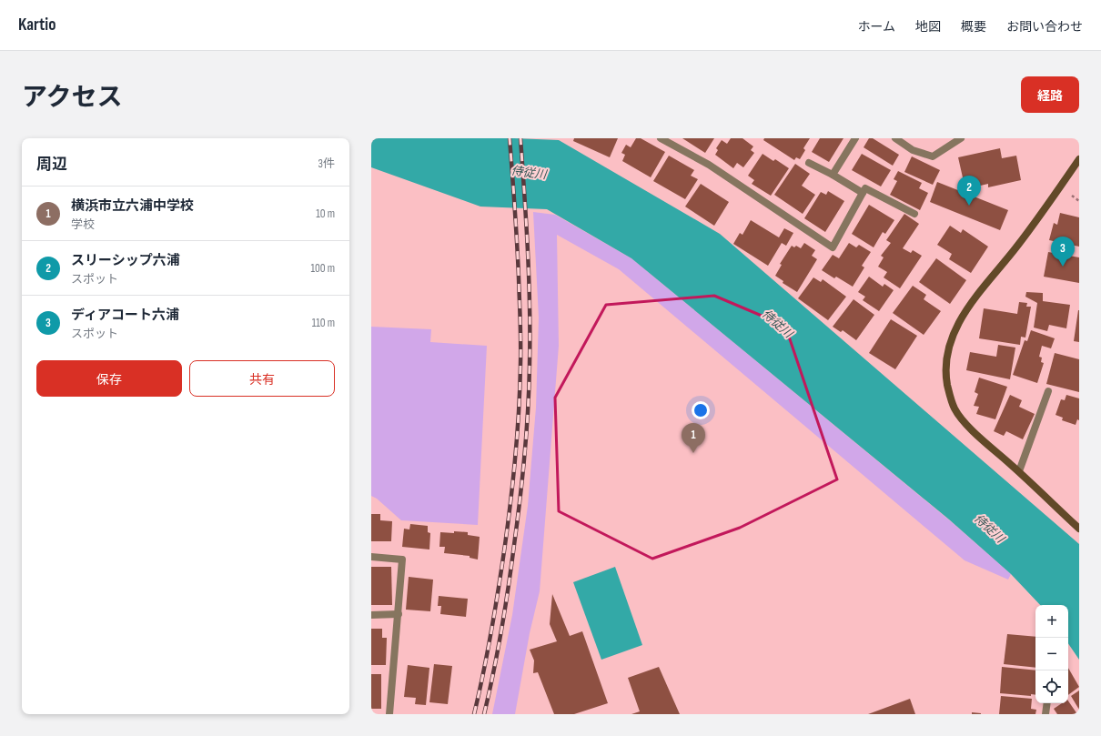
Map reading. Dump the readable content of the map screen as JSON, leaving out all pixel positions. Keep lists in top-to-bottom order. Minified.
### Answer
{"water":["侍従川"],"page":{"header":"Kartio","nav":["ホーム","地図","概要","お問い合わせ"],"title":"アクセス","buttons":["経路",["保存","共有"]],"heading":["周辺","3件"],"pins":["2","3","1"],"list":[{"mark":"1","name":"横浜市立六浦中学校","note":"学校","value":"10 m"},{"mark":"2","name":"スリーシップ六浦","note":"スポット","value":"100 m"},{"mark":"3","name":"ディアコート六浦","note":"スポット","value":"110 m"}],"map_buttons":["+","−"]}}
